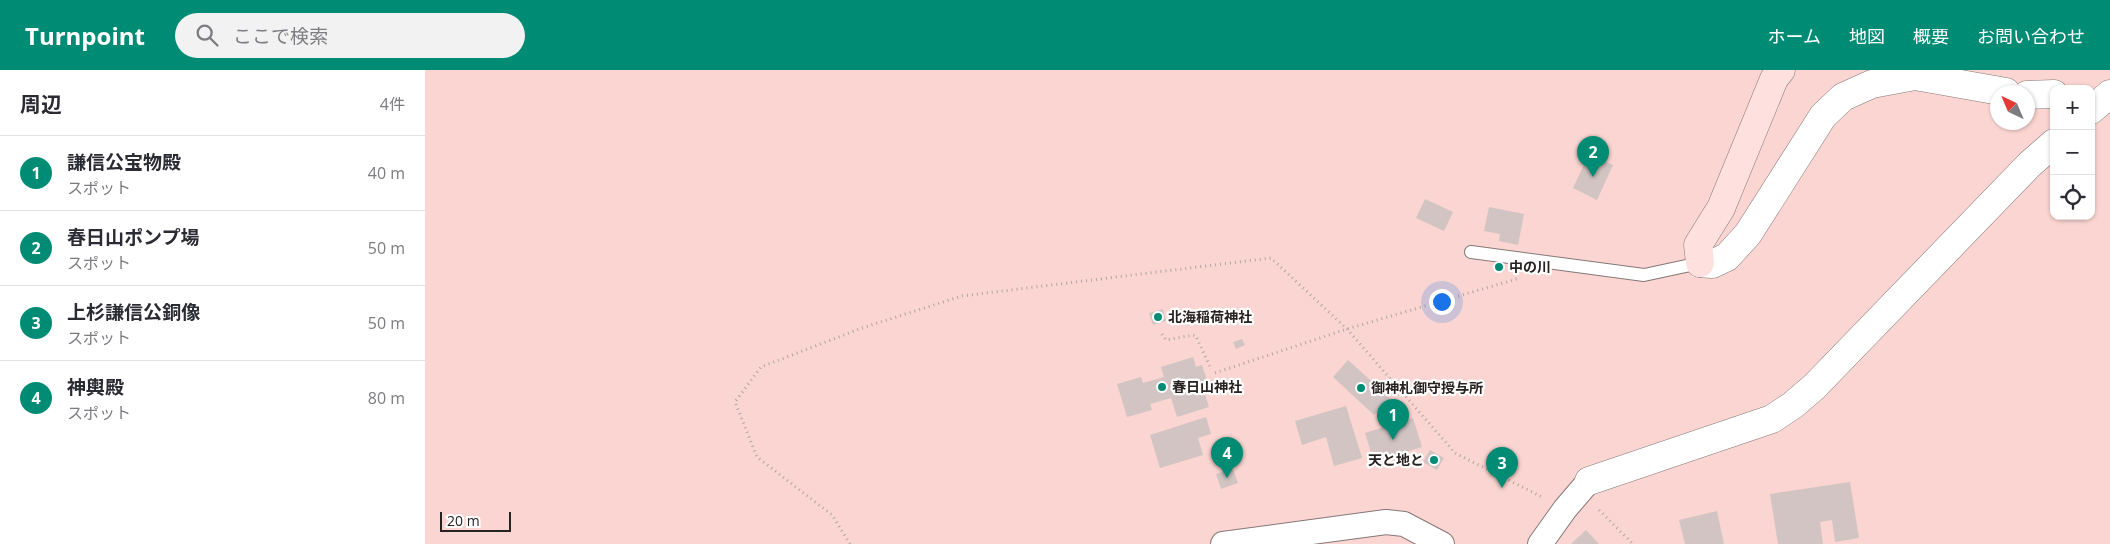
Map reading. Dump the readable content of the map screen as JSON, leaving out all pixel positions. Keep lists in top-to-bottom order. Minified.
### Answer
{"places":["中の川","北海稲荷神社","春日山神社","御神札御守授与所","天と地と"],"scale_bar":"20 m","north":"top left","page":{"header":"Turnpoint","search":"ここで検索","nav":["ホーム","地図","概要","お問い合わせ"],"heading":["周辺","4件"],"map_buttons":["+","−"],"list":[{"mark":"1","name":"謙信公宝物殿","note":"スポット","value":"40 m"},{"mark":"2","name":"春日山ポンプ場","note":"スポット","value":"50 m"},{"mark":"3","name":"上杉謙信公銅像","note":"スポット","value":"50 m"},{"mark":"4","name":"神輿殿","note":"スポット","value":"80 m"}],"pins":["2","1","4","3"],"scale":"20 m"}}
